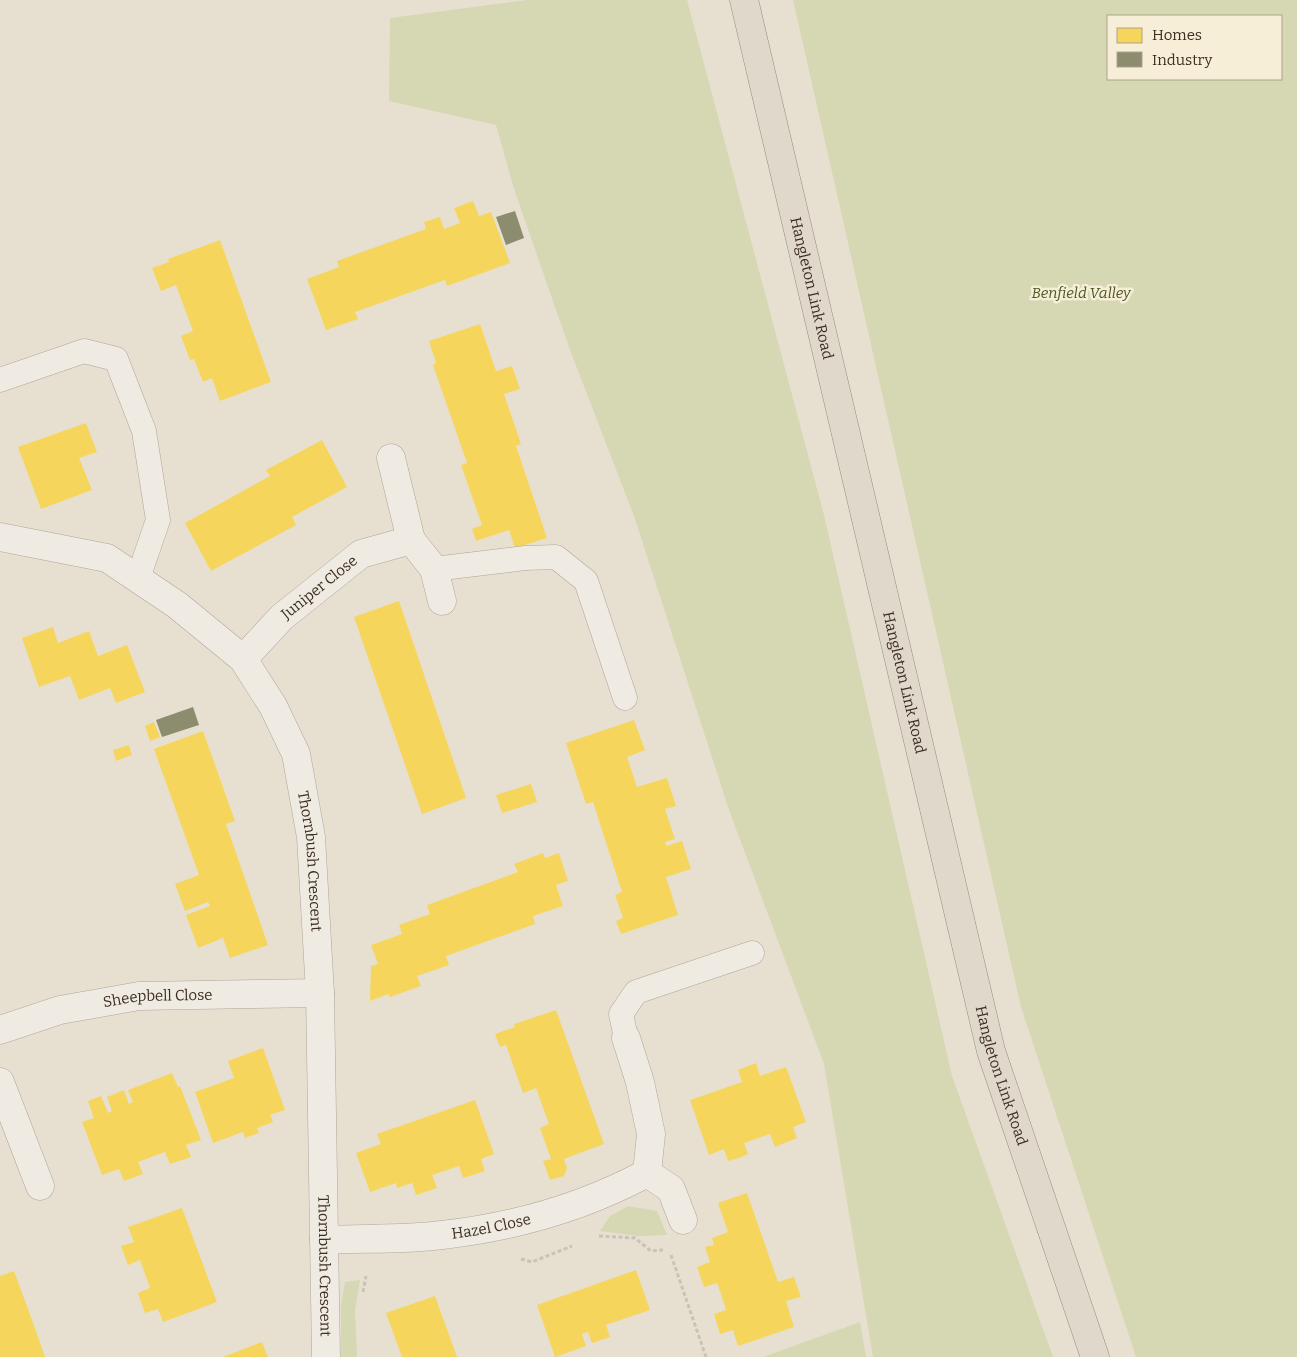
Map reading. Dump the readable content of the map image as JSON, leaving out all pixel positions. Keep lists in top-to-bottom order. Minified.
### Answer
{"streets":{"highway":["Hangleton Link Road"],"street":["Juniper Close","Thornbush Crescent","Sheepbell Close","Hazel Close"]},"crossings":[["Juniper Close","Thornbush Crescent"],["Thornbush Crescent","Sheepbell Close"],["Thornbush Crescent","Hazel Close"]],"parks":["Benfield Valley"],"legend":["Homes","Industry"]}
